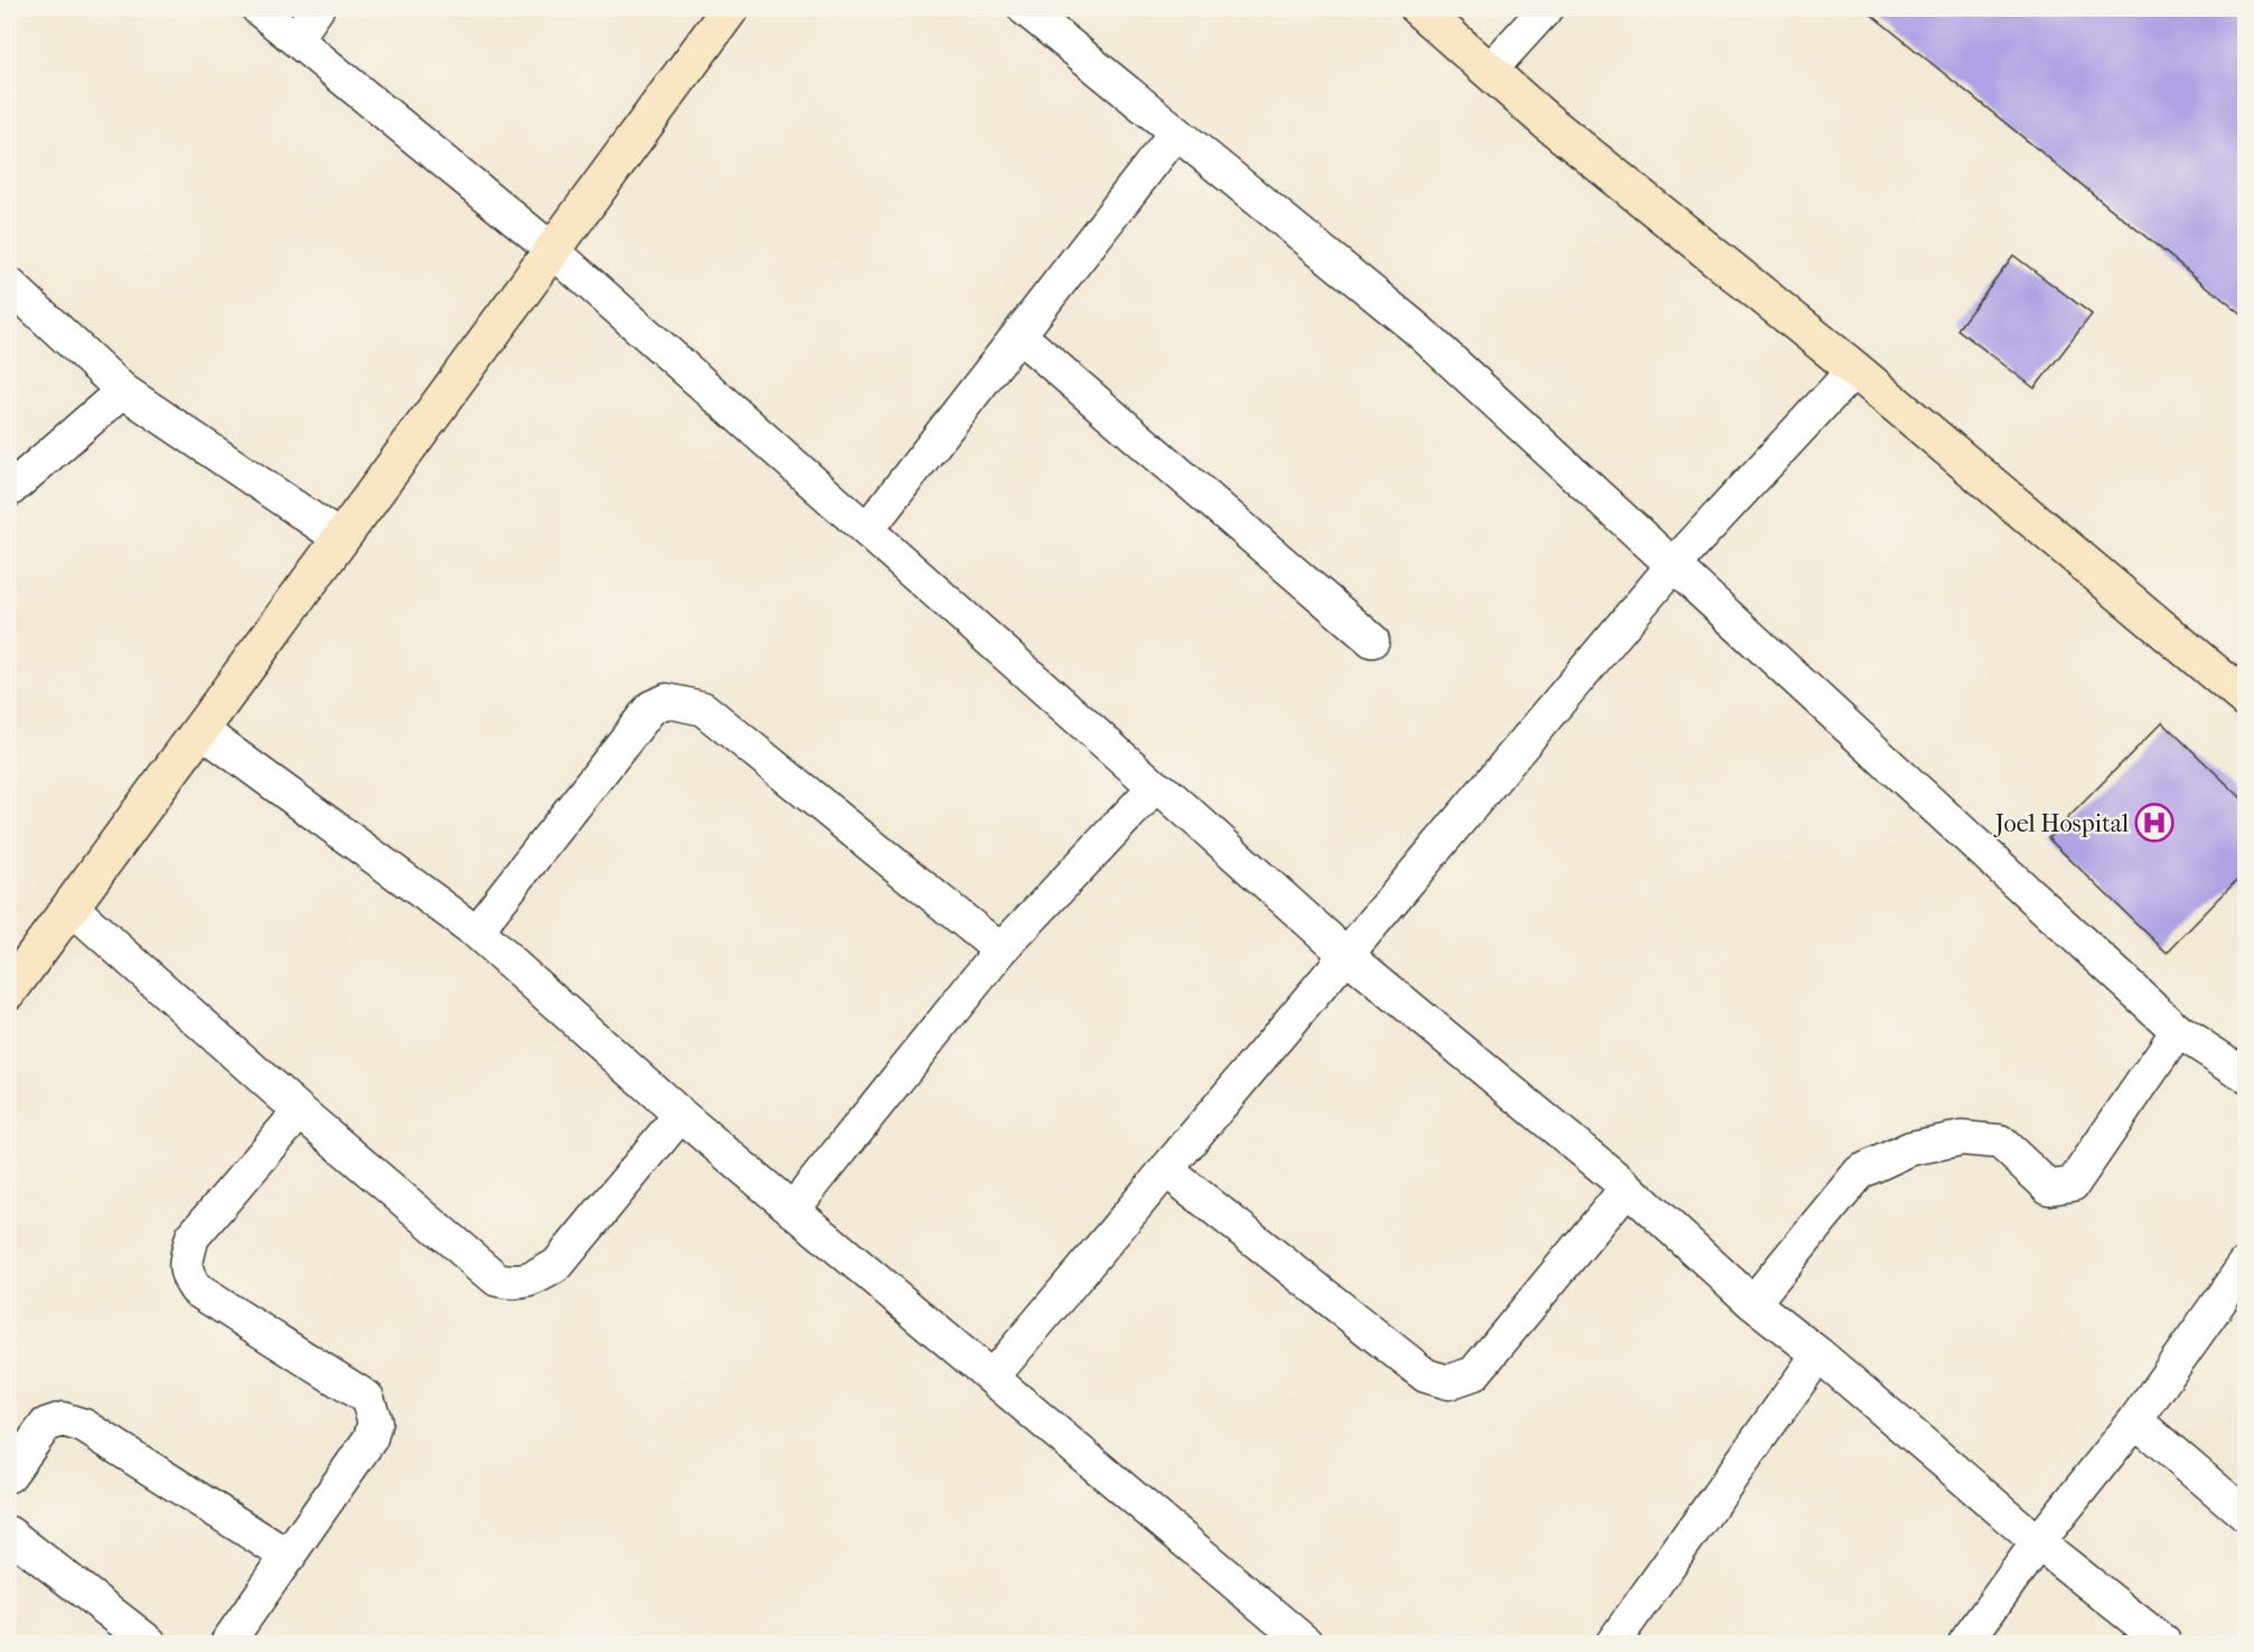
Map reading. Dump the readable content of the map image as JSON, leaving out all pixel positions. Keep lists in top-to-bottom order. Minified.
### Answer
{"places":{"hospital":["Joel Hospital"]}}
